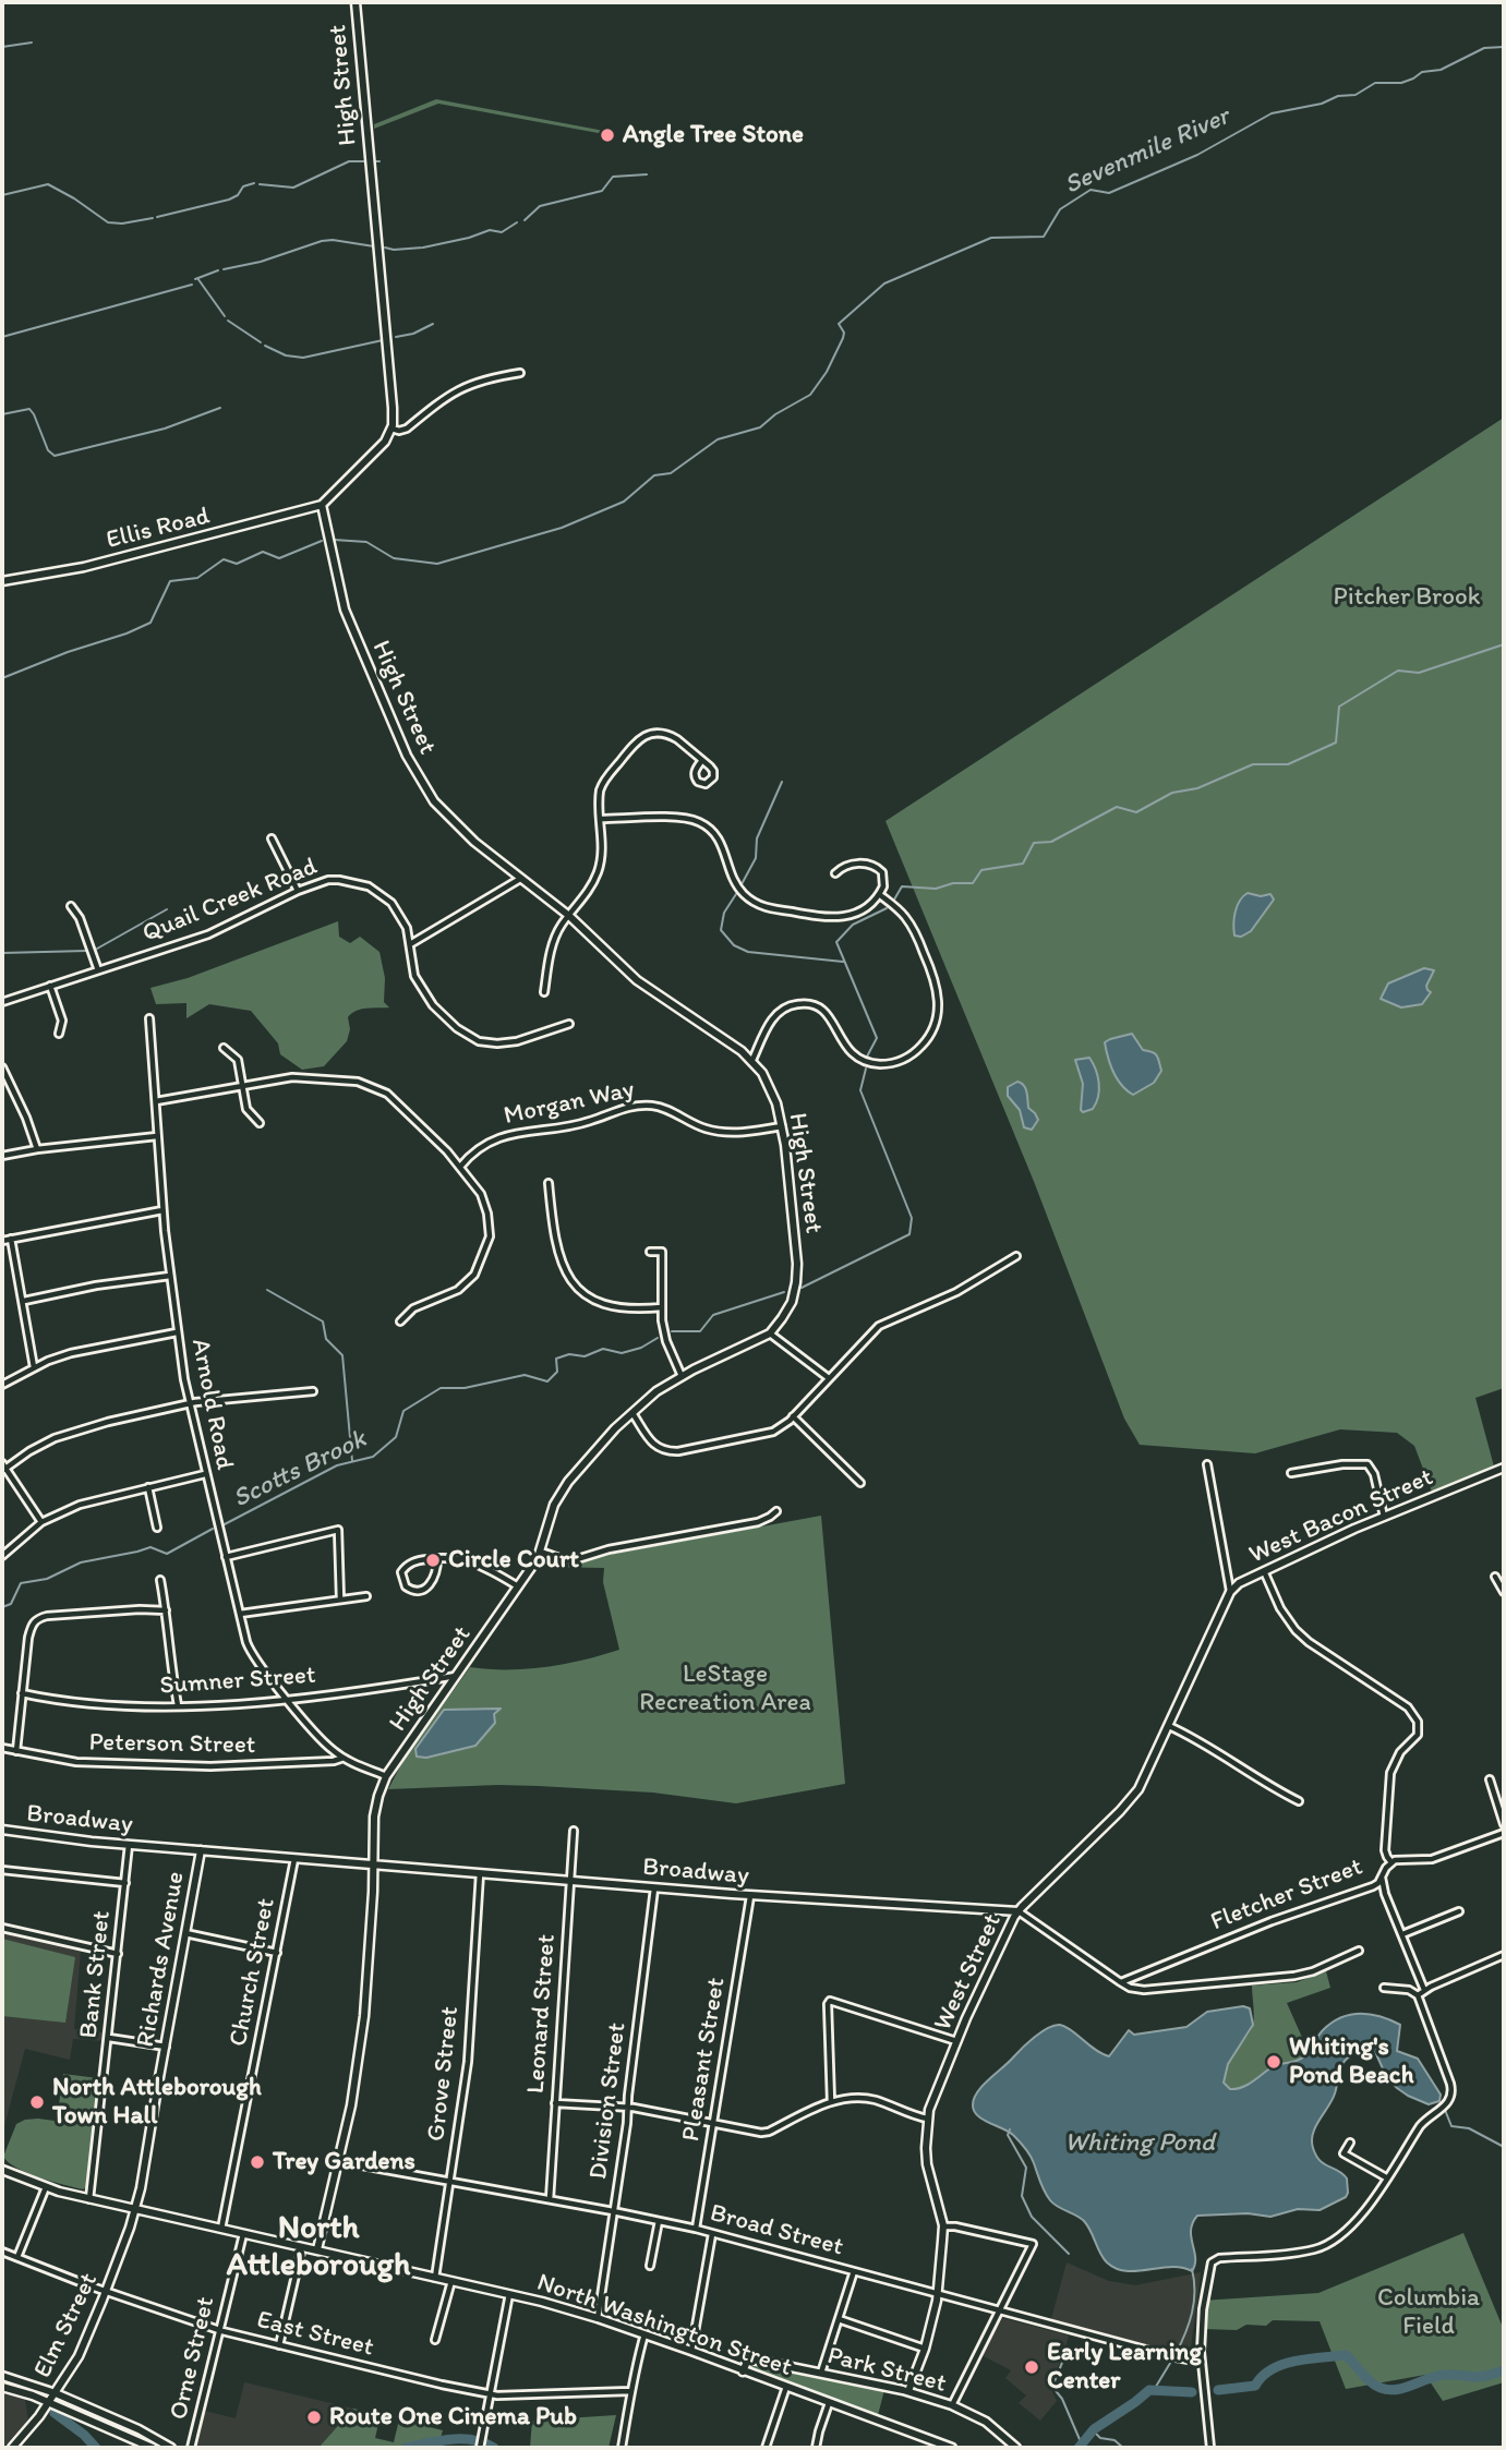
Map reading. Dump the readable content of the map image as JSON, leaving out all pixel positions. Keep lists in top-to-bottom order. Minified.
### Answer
{"streets":{"street":["High Street","Ellis Road","Quail Creek Road","Morgan Way","Arnold Road","West Bacon Street","Sumner Street","Peterson Street","Broadway","Fletcher Street","Richards Avenue","Church Street","West Street","Bank Street","Leonard Street","Pleasant Street","Grove Street","Division Street","Broad Street","Elm Street","North Washington Street","East Street","Orne Street","Park Street"]},"crossings":[["High Street","Ellis Road"],["High Street","Morgan Way"],["High Street","Arnold Road"],["High Street","Sumner Street"],["High Street","Broadway"],["High Street","Broad Street"],["High Street","North Washington Street"],["Arnold Road","Sumner Street"],["Arnold Road","Peterson Street"],["West Bacon Street","West Street"],["Broadway","Richards Avenue"],["Broadway","Church Street"],["Broadway","West Street"],["Broadway","Bank Street"],["Broadway","Leonard Street"],["Broadway","Pleasant Street"],["Broadway","Grove Street"],["Broadway","Division Street"],["Richards Avenue","Elm Street"],["Richards Avenue","North Washington Street"],["Church Street","North Washington Street"],["West Street","Broad Street"],["West Street","Park Street"],["Bank Street","North Washington Street"],["Leonard Street","Broad Street"],["Pleasant Street","Broad Street"],["Grove Street","Broad Street"],["Grove Street","North Washington Street"],["Division Street","Broad Street"],["Division Street","North Washington Street"],["Elm Street","North Washington Street"],["Elm Street","East Street"],["North Washington Street","Orne Street"],["North Washington Street","Park Street"],["East Street","Orne Street"]],"districts":["North Attleborough"],"water":["Sevenmile River","Scotts Brook","Whiting Pond"],"parks":["Pitcher Brook","LeStage Recreation Area","Columbia Field"],"places":["Angle Tree Stone","Circle Court","Whiting's Pond Beach","North Attleborough Town Hall","Trey Gardens","Early Learning Center","Route One Cinema Pub"]}
